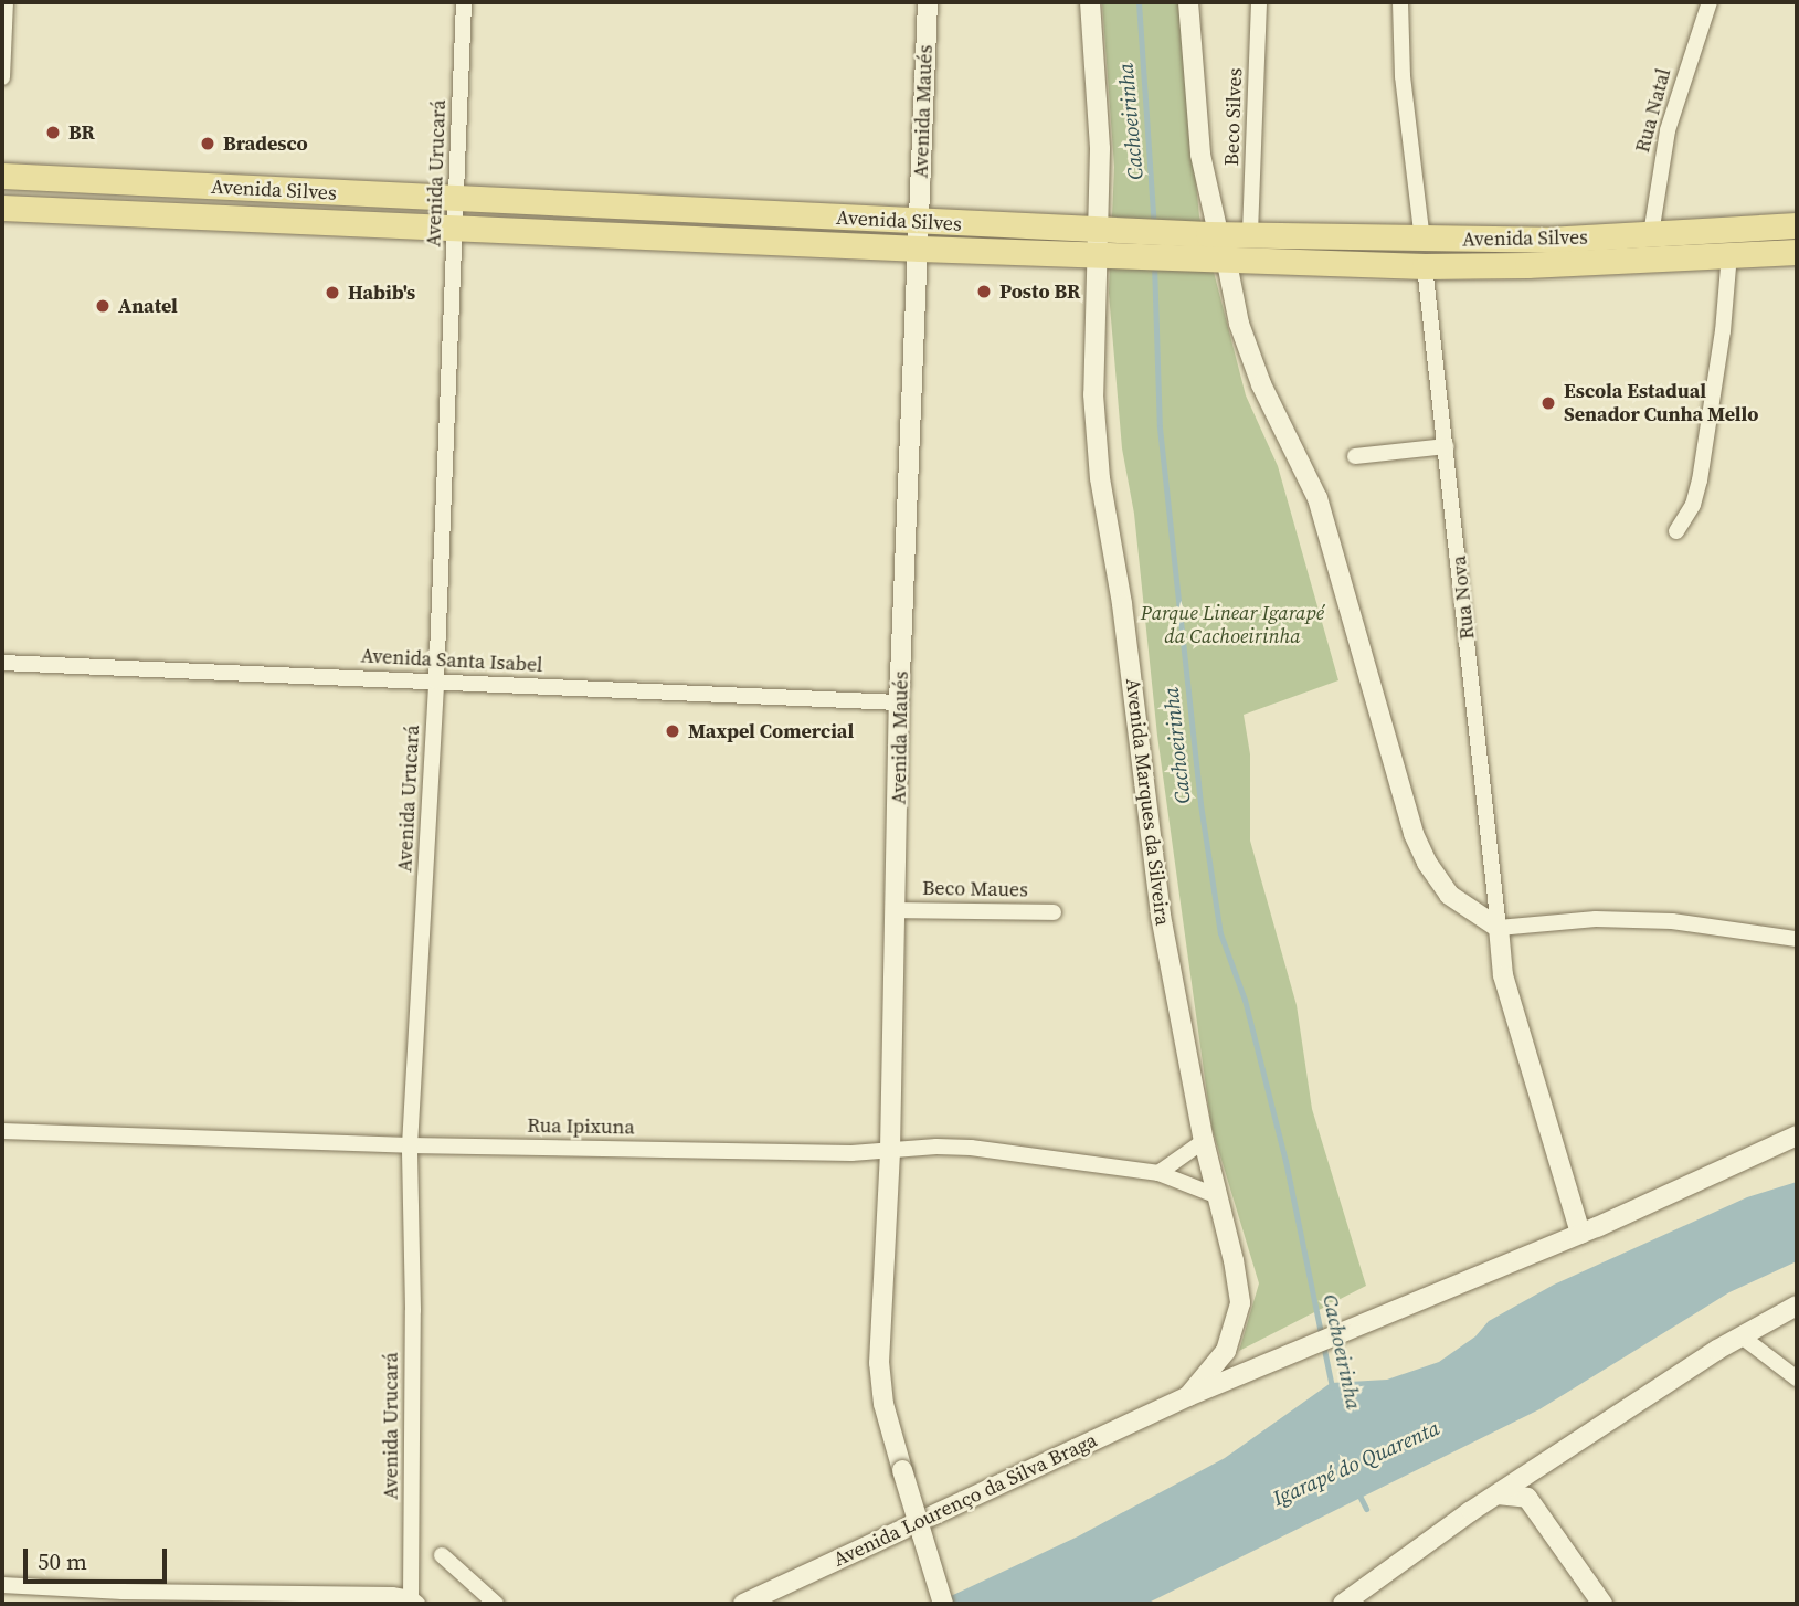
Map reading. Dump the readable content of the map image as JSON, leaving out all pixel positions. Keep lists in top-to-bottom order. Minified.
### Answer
{"streets":{"main road":["Avenida Silves"],"street":["Rua Natal","Avenida Maués","Beco Silves","Avenida Urucará","Rua Nova","Avenida Santa Isabel","Avenida Marques da Silveira","Beco Maues","Rua Ipixuna","Avenida Lourenço da Silva Braga"]},"crossings":[["Rua Natal","Avenida Silves"],["Avenida Maués","Avenida Silves"],["Avenida Maués","Avenida Santa Isabel"],["Avenida Maués","Beco Maues"],["Avenida Maués","Rua Ipixuna"],["Beco Silves","Avenida Silves"],["Avenida Urucará","Avenida Silves"],["Avenida Urucará","Avenida Santa Isabel"],["Avenida Urucará","Rua Ipixuna"],["Avenida Silves","Rua Nova"],["Avenida Silves","Avenida Marques da Silveira"],["Rua Nova","Avenida Lourenço da Silva Braga"],["Avenida Marques da Silveira","Rua Ipixuna"],["Avenida Marques da Silveira","Avenida Lourenço da Silva Braga"]],"water":["Cachoeirinha","Igarapé do Quarenta"],"parks":["Parque Linear Igarapé da Cachoeirinha"],"places":["BR","Bradesco","Posto BR","Habib's","Anatel","Escola Estadual Senador Cunha Mello","Maxpel Comercial"],"scale_bar":"50 m"}
